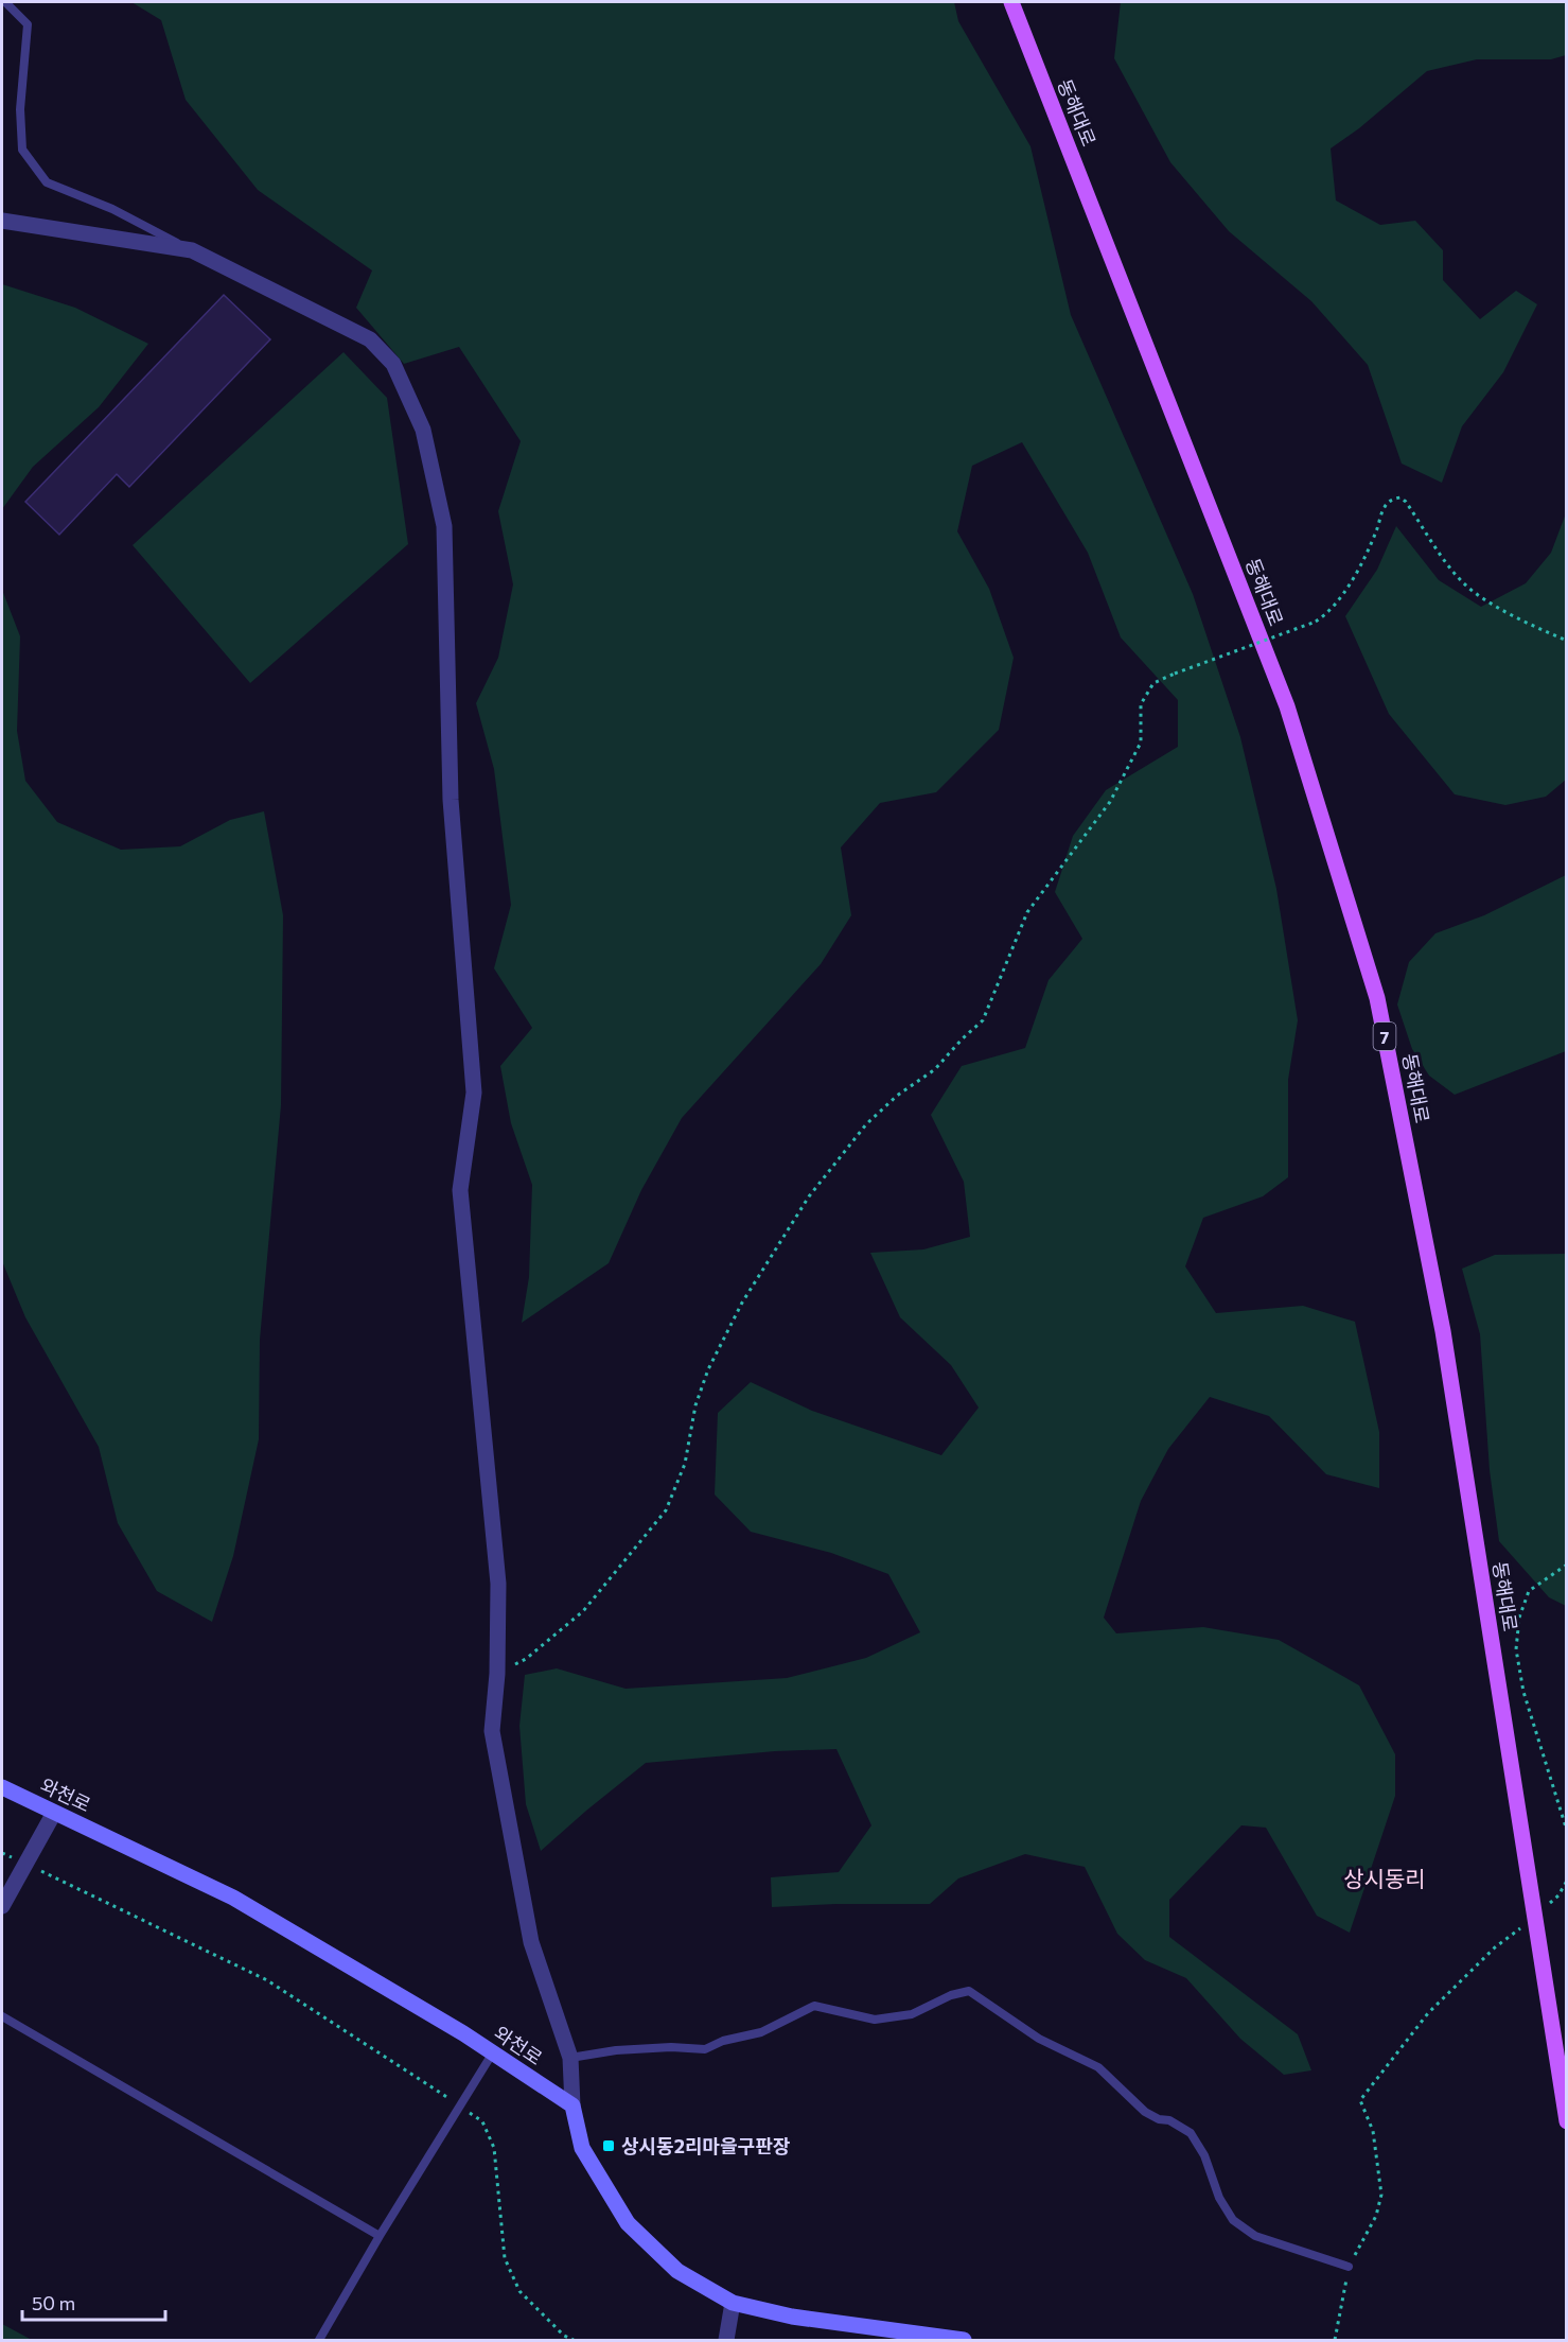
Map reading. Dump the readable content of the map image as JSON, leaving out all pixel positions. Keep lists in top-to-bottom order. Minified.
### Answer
{"streets":{"main road":["동해대로","7"],"street":["와천로"]},"districts":["상시동리"],"places":{"transit":["상시동2리마을구판장"]},"scale_bar":"50 m"}
